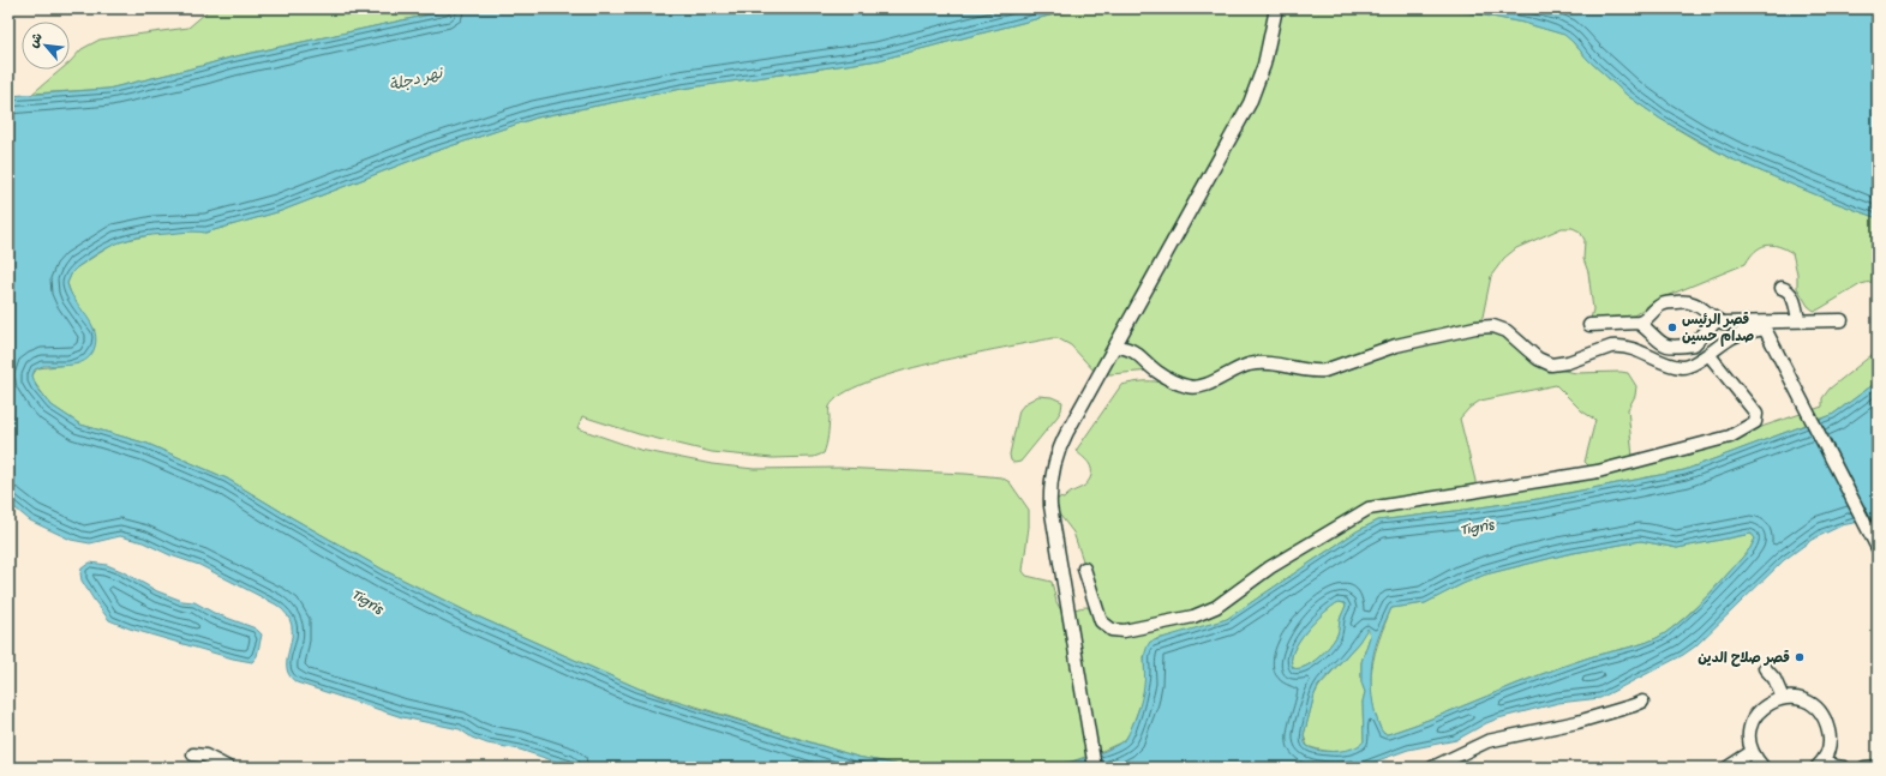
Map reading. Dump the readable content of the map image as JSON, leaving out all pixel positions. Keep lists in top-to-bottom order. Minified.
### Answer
{"water":["نهر دجلة","Tigris"],"places":["قصر الرئيس صدام حسين","قصر صلاح الدين"],"north":"top left"}
